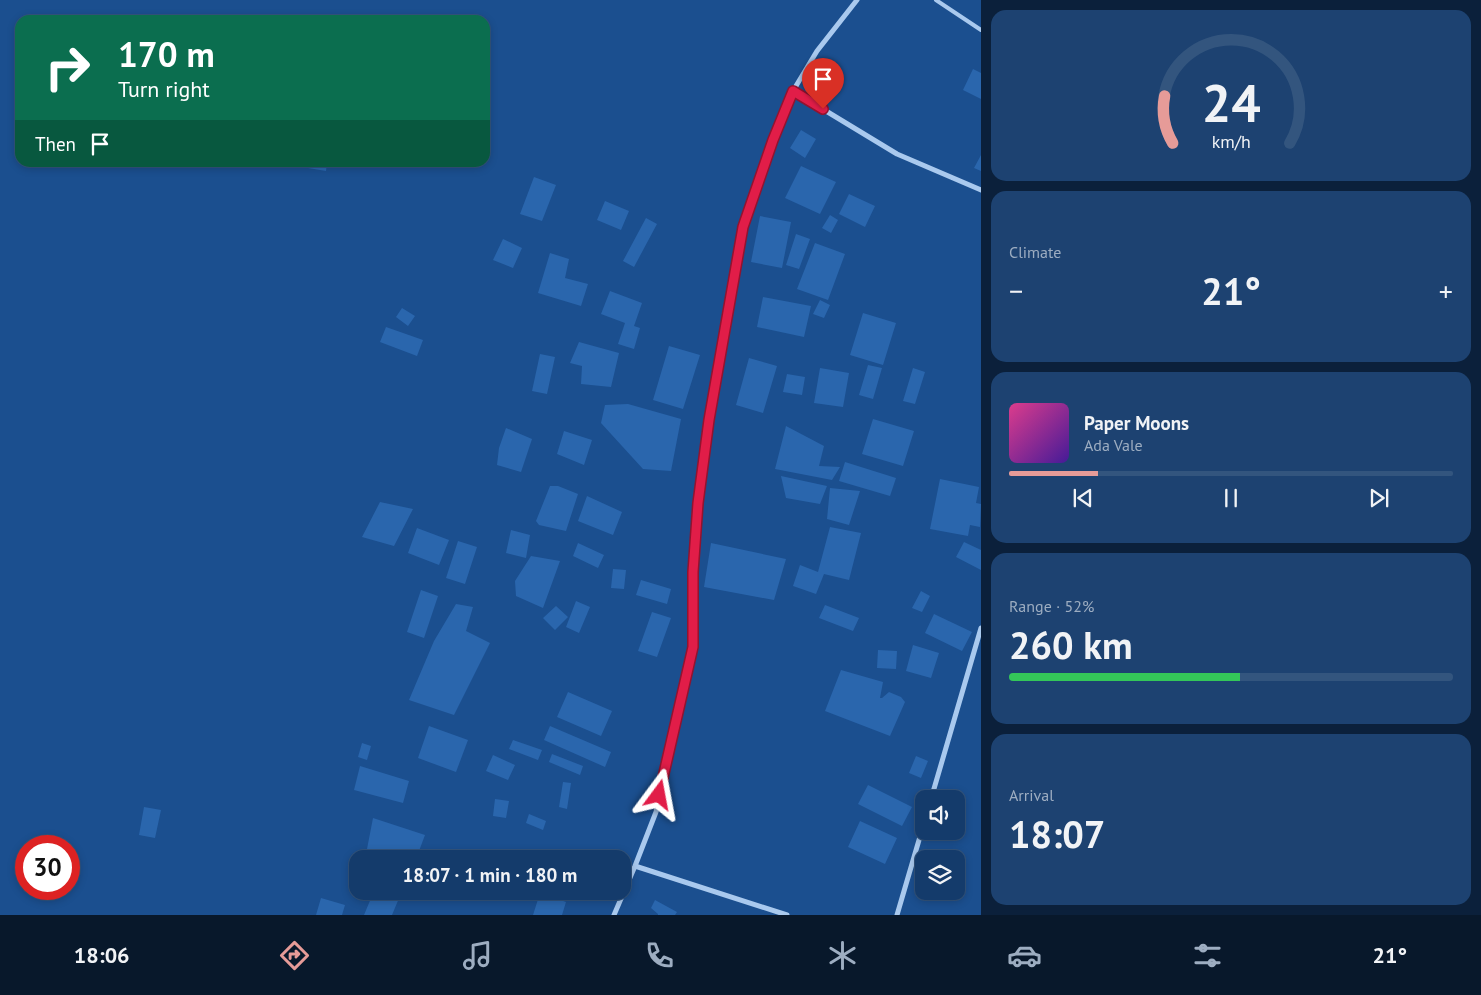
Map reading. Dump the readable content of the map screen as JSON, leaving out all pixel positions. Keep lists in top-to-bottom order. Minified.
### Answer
{"page":{"turn":["170 m","Turn right"],"then":"Then","tile":["Climate",["Range · 52%","260 km"],["Arrival","18:07"]],"heat":["−","21°","+"],"song":["Paper Moons","Ada Vale"],"limit":"30","trip":"18:07 · 1 min · 180 m","tabs":["18:06","21°"],"gauge":["24","km/h"]}}
